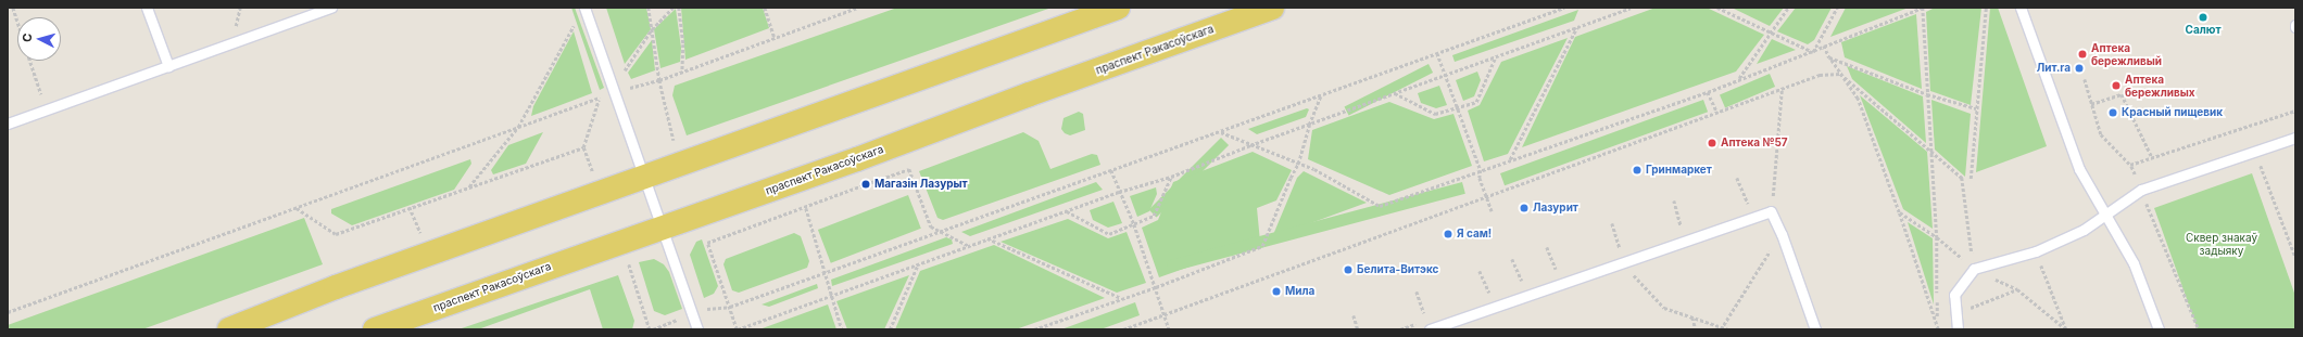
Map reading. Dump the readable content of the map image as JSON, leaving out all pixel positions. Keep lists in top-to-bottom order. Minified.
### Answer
{"streets":{"main road":["праспект Ракасоўскага"]},"parks":["Сквер знакаў задыяку"],"places":["Салют","Аптека бережливый","Лит.ra","Аптека бережливых","Красный пищевик","Аптека №57","Гринмаркет","Магазін Лазурыт","Лазурит","Я сам!","Белита-Витэкс","Мила"],"north":"left"}
